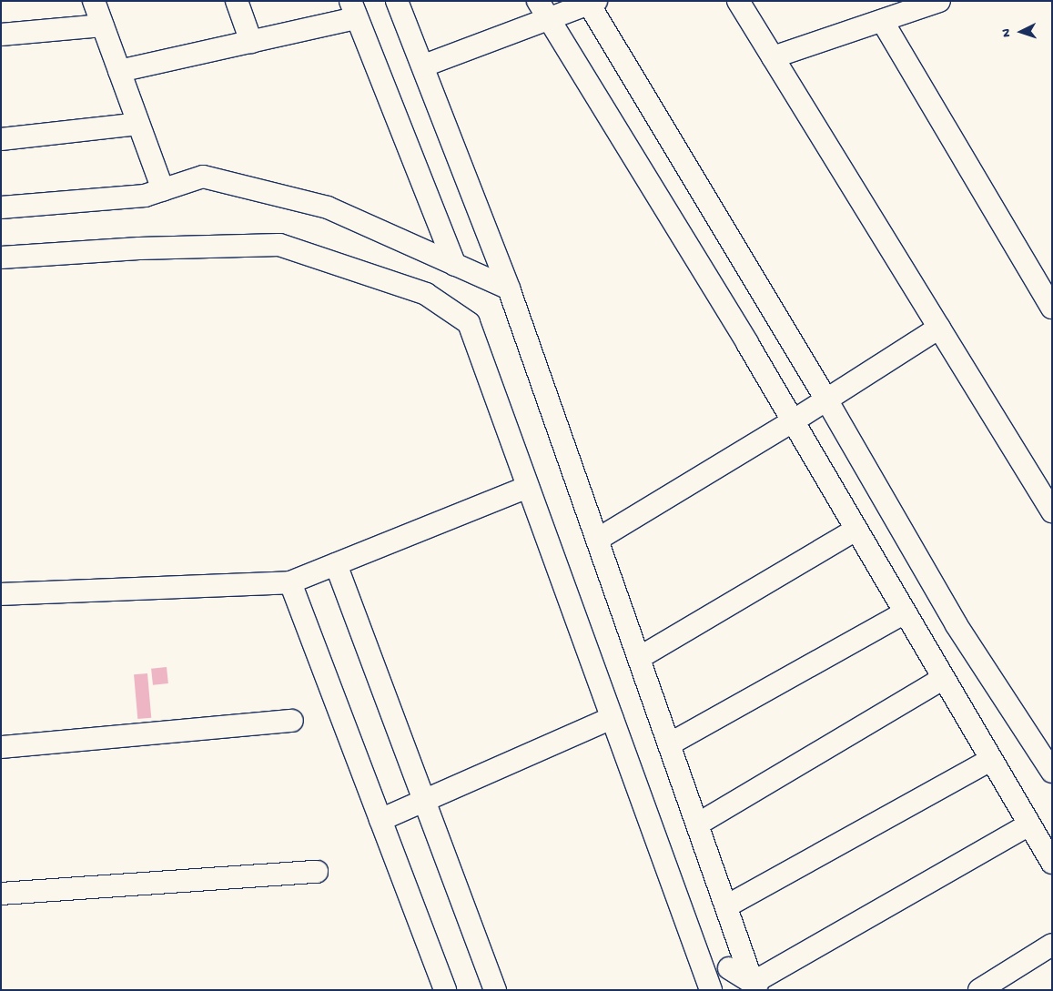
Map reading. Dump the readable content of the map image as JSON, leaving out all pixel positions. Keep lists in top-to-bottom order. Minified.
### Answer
{"north":"left"}
